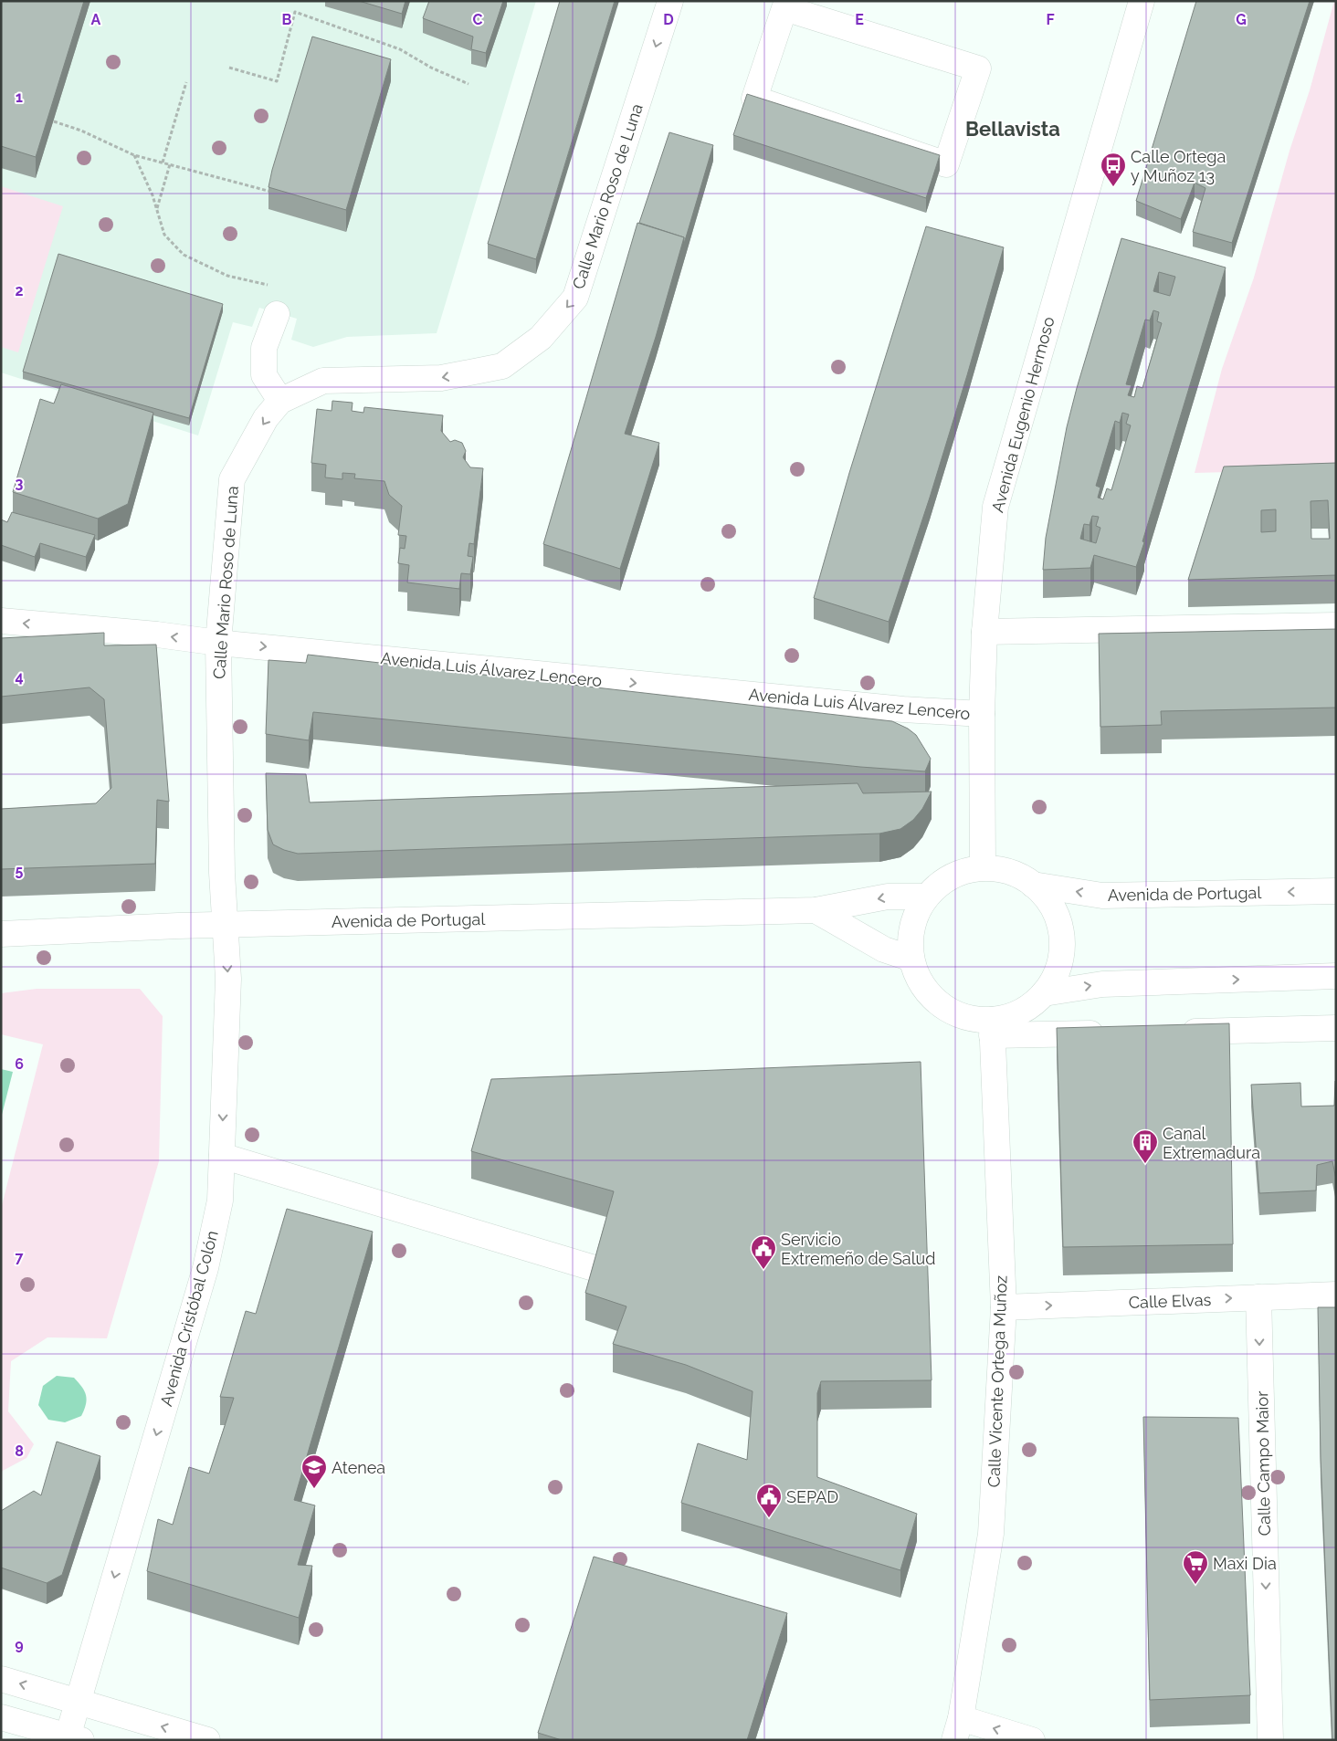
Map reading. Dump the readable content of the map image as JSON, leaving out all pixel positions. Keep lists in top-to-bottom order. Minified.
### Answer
{"streets":{"street":["Calle Mario Roso de Luna","Avenida Eugenio Hermoso","Avenida Luis Álvarez Lencero","Avenida de Portugal","Calle Elvas","Avenida Cristóbal Colón","Calle Vicente Ortega Muñoz","Calle Campo Maior"]},"crossings":[["Calle Mario Roso de Luna","Avenida Luis Álvarez Lencero"],["Calle Mario Roso de Luna","Avenida de Portugal"],["Calle Mario Roso de Luna","Avenida Cristóbal Colón"],["Avenida Eugenio Hermoso","Avenida Luis Álvarez Lencero"],["Avenida Eugenio Hermoso","Avenida de Portugal"],["Avenida Eugenio Hermoso","Calle Vicente Ortega Muñoz"],["Avenida de Portugal","Avenida Cristóbal Colón"],["Avenida de Portugal","Calle Vicente Ortega Muñoz"],["Calle Elvas","Calle Vicente Ortega Muñoz"],["Calle Elvas","Calle Campo Maior"]],"one_way":["Calle Mario Roso de Luna","Calle Elvas","Avenida Cristóbal Colón","Calle Campo Maior"],"districts":["Bellavista"],"places":{"bus stop":["Calle Ortega y Muñoz 13"],"building":["Canal Extremadura"],"public building":["Servicio Extremeño de Salud","SEPAD"],"school or university":["Atenea"],"supermarket":["Maxi Dia"]},"grid":{"columns":["A","B","C","D","E","F","G"],"rows":["1","2","3","4","5","6","7","8","9"]}}
